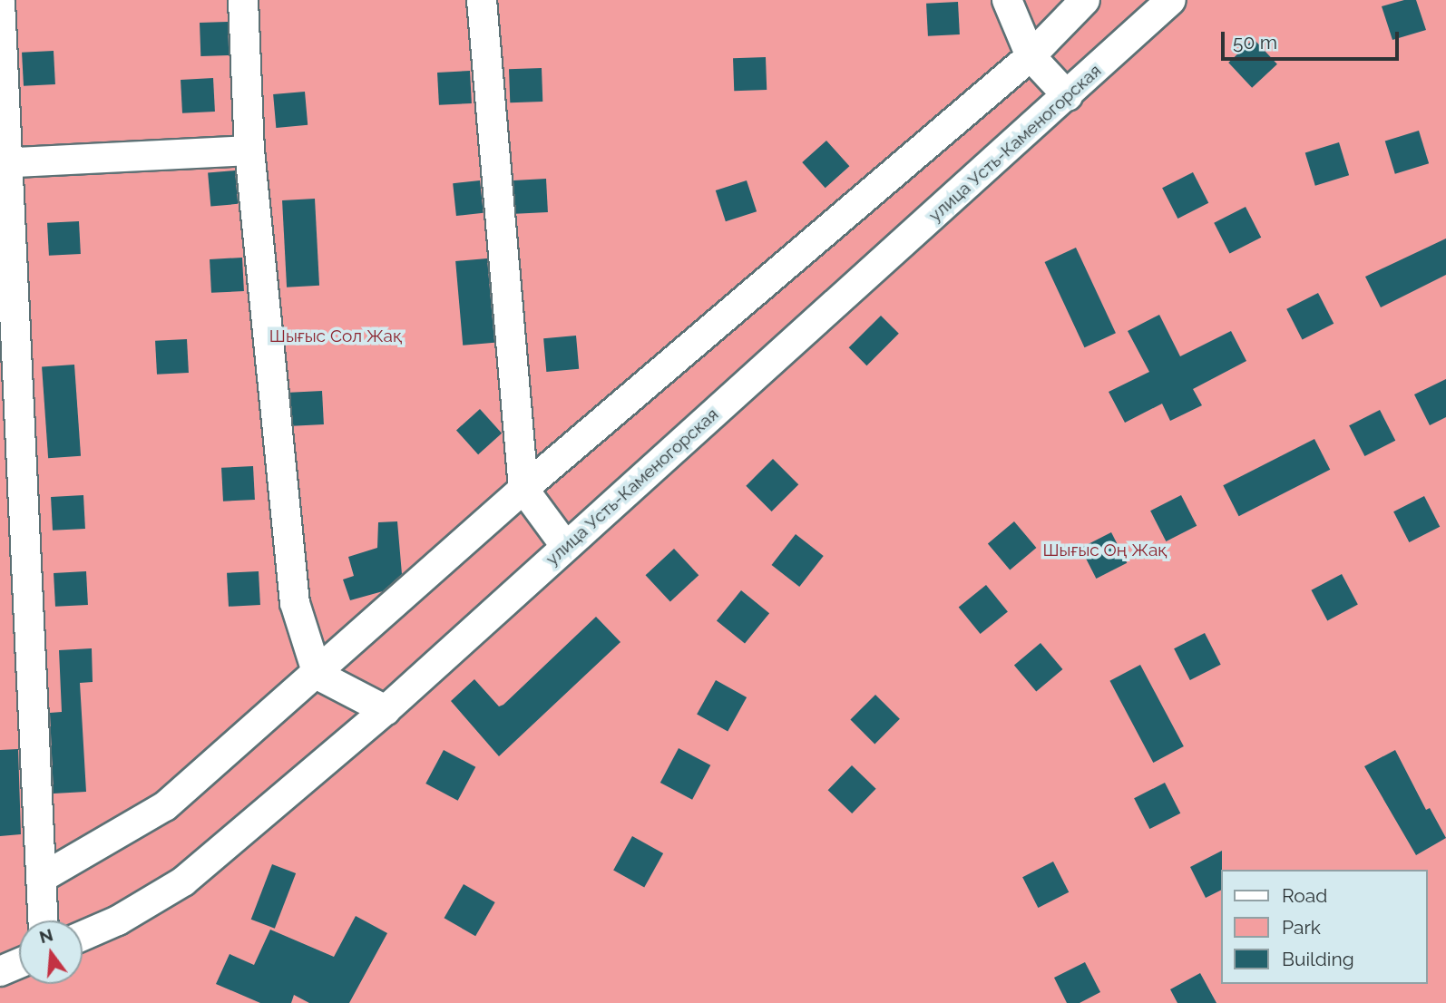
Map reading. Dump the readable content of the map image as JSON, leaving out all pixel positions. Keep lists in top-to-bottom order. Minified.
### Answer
{"streets":{"street":["улица Усть-Каменогорская"]},"parks":["Шығыс Сол Жақ","Шығыс Оң Жақ"],"legend":["Road","Park","Building"],"scale_bar":"50 m","north":"top"}
